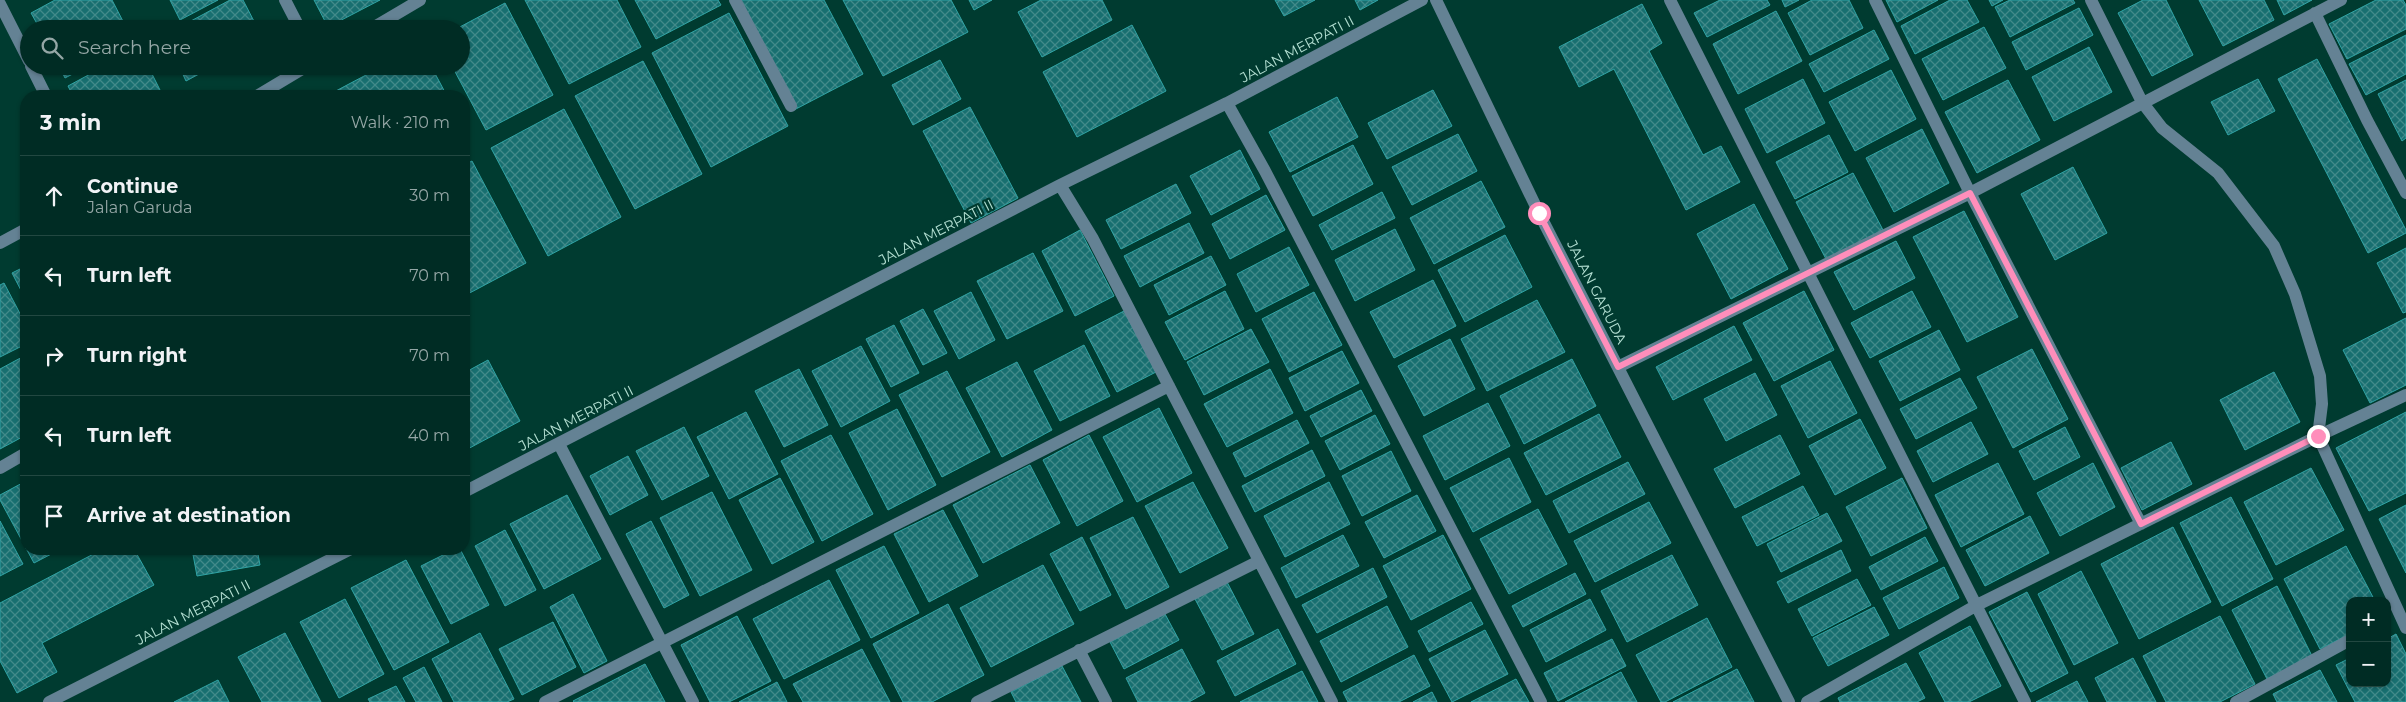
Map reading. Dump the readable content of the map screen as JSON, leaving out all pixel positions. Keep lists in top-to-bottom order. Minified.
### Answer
{"streets":{"street":["JALAN MERPATI II","JALAN GARUDA"]},"page":{"search":"Search here","heading":["3 min","Walk · 210 m"],"list":[["Continue","Jalan Garuda","30 m"],["Turn left","70 m"],["Turn right","70 m"],["Turn left","40 m"],"Arrive at destination"],"map_buttons":["+","−"]}}
